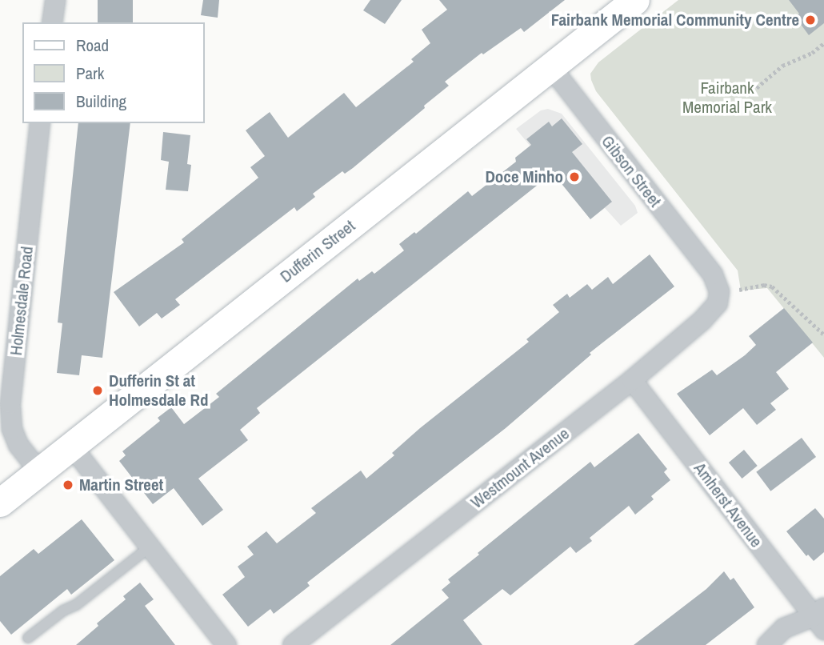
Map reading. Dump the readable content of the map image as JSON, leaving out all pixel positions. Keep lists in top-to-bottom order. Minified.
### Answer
{"streets":{"main road":["Dufferin Street"],"street":["Gibson Street","Holmesdale Road","Westmount Avenue","Amherst Avenue"]},"crossings":[["Gibson Street","Dufferin Street"],["Gibson Street","Westmount Avenue"],["Dufferin Street","Holmesdale Road"],["Westmount Avenue","Amherst Avenue"]],"parks":["Fairbank Memorial Park"],"places":["Fairbank Memorial Community Centre","Doce Minho","Dufferin St at Holmesdale Rd","Martin Street"],"legend":["Road","Park","Building"]}
